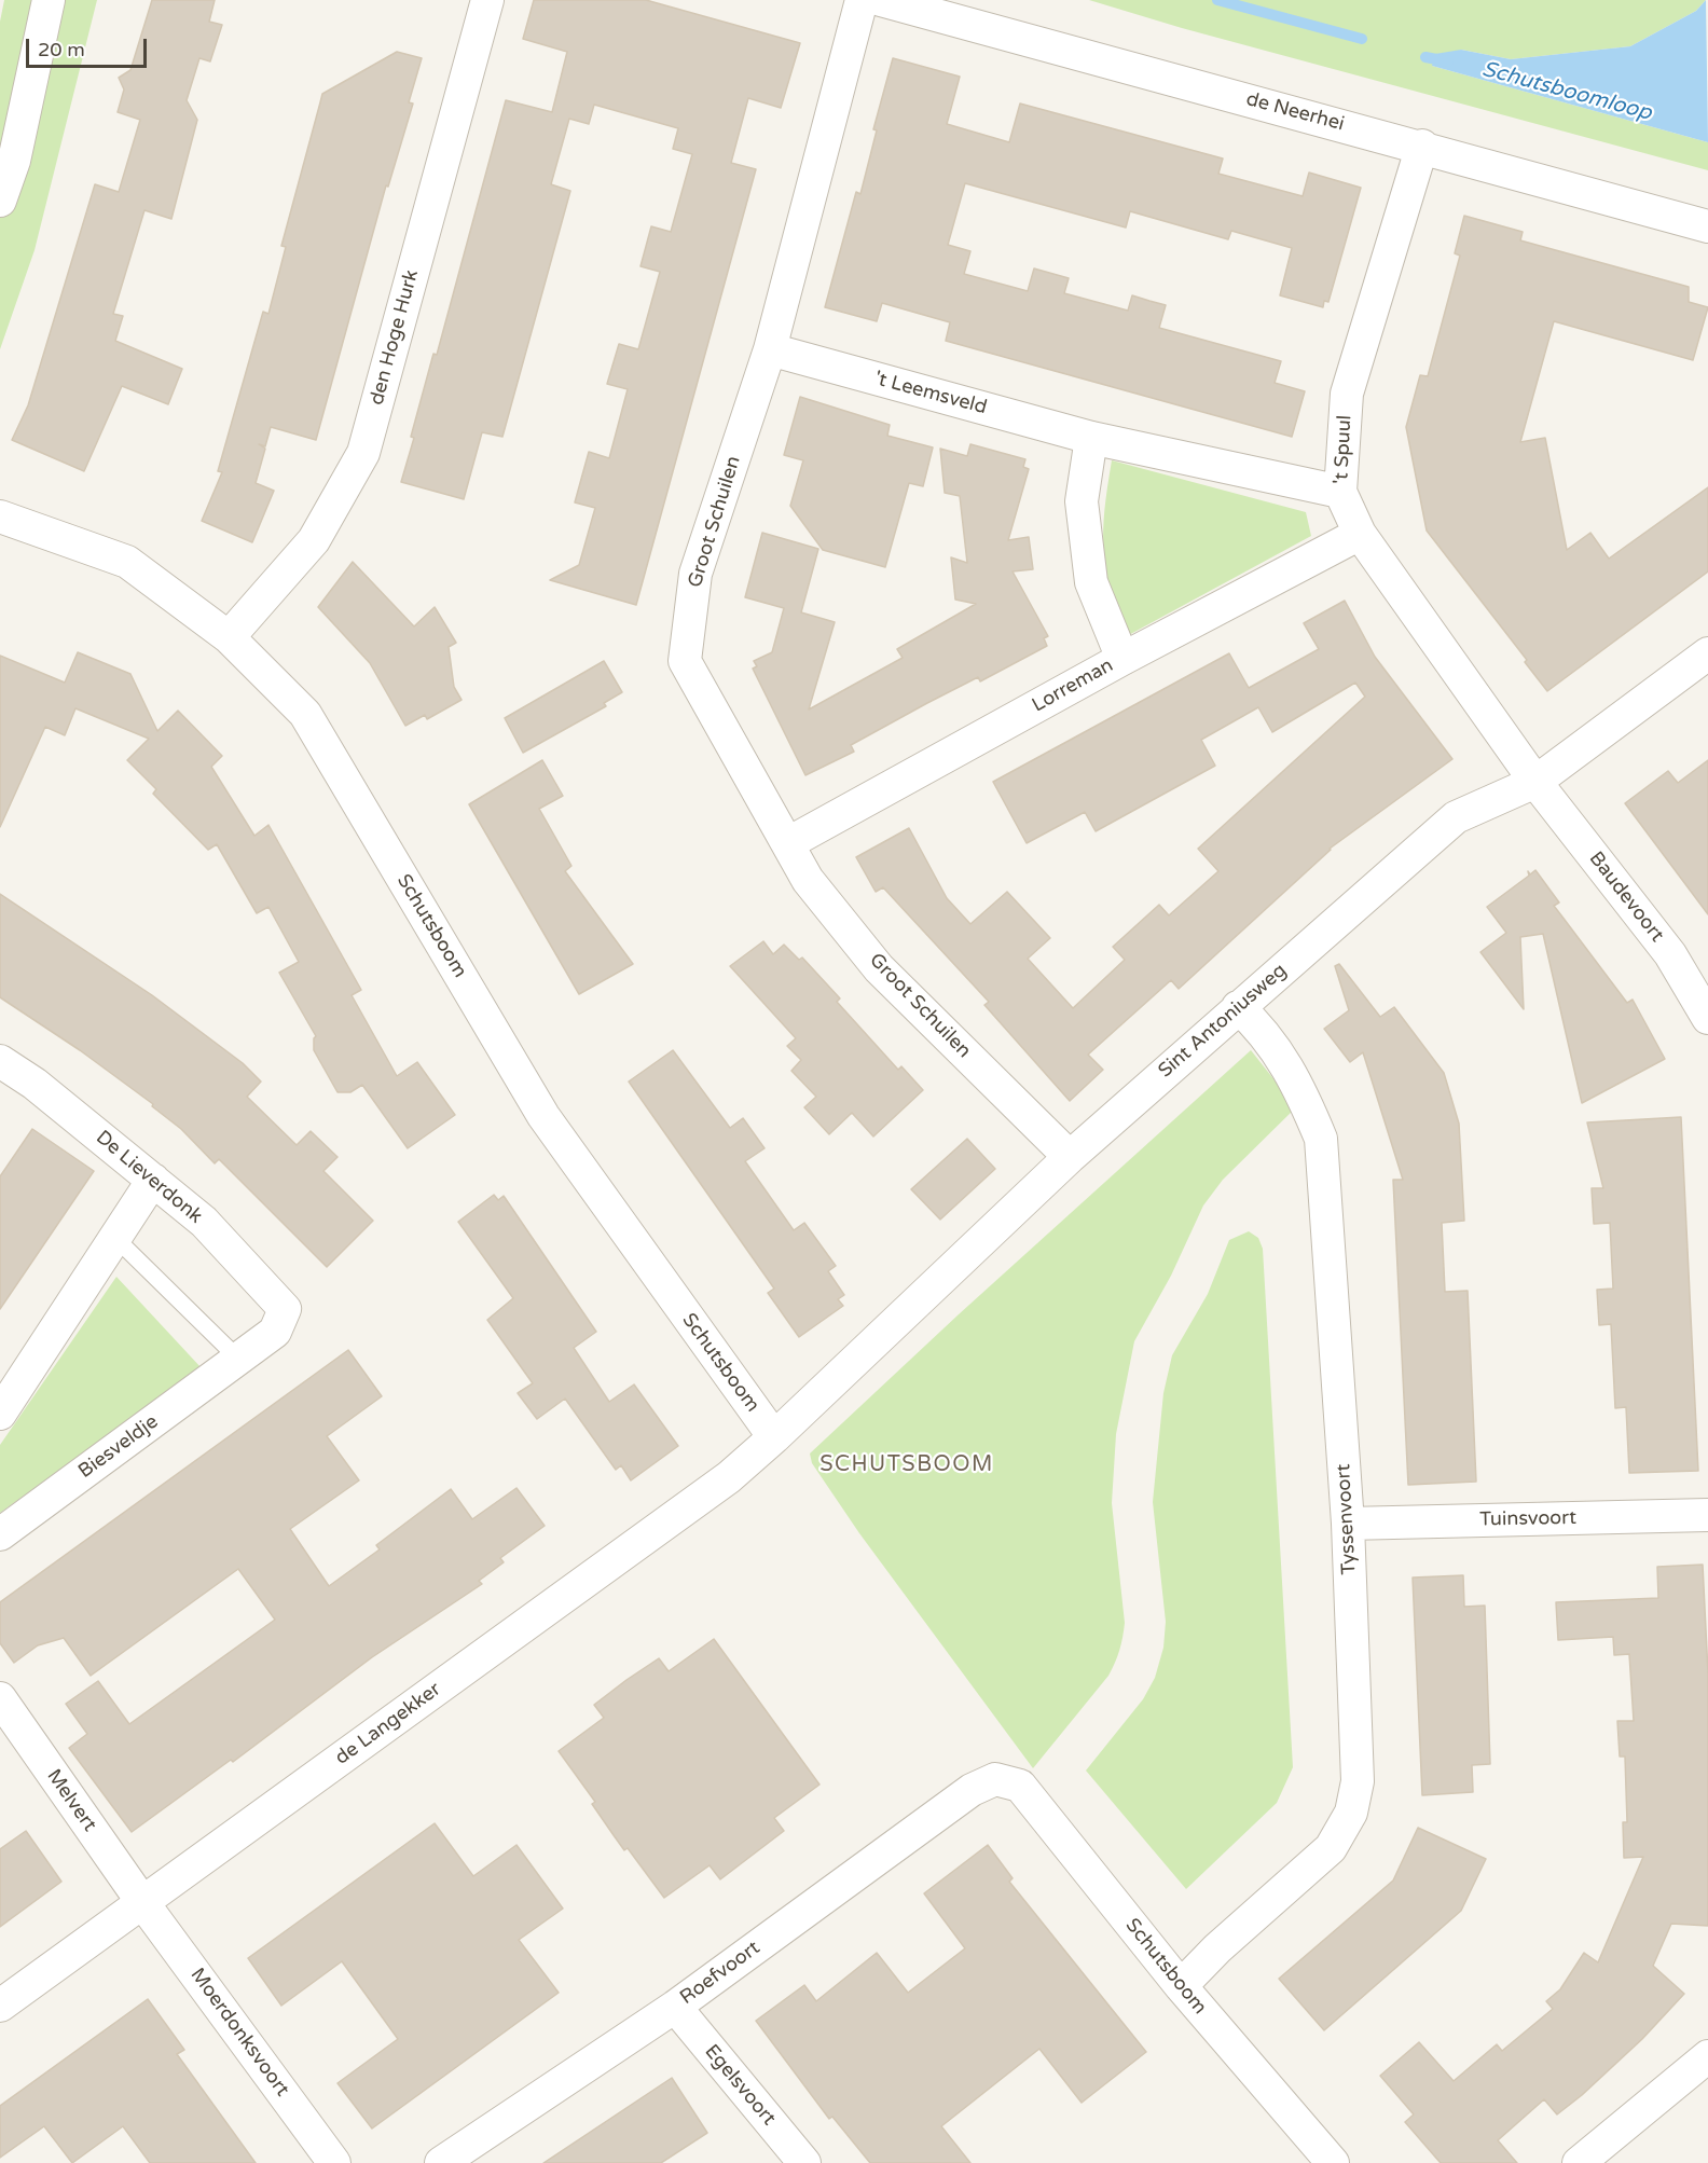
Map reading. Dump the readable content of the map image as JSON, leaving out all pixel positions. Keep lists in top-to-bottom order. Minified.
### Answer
{"streets":{"street":["de Neerhei","den Hoge Hurk","'t Leemsveld","'t Spuul","Groot Schuilen","Lorreman","Baudevoort","Schutsboom","Sint Antoniusweg","De Lieverdonk","Biesveldje","Tyssenvoort","Tuinsvoort","de Langekker","Melvert","Roefvoort","Moerdonksvoort","Egelsvoort"]},"crossings":[["de Neerhei","'t Spuul"],["den Hoge Hurk","Schutsboom"],["'t Leemsveld","'t Spuul"],["'t Leemsveld","Groot Schuilen"],["'t Spuul","Lorreman"],["'t Spuul","Baudevoort"],["'t Spuul","Sint Antoniusweg"],["Groot Schuilen","Lorreman"],["Groot Schuilen","Sint Antoniusweg"],["Baudevoort","Sint Antoniusweg"],["Schutsboom","Sint Antoniusweg"],["Schutsboom","Tyssenvoort"],["Schutsboom","de Langekker"],["Schutsboom","Roefvoort"],["Sint Antoniusweg","Tyssenvoort"],["Sint Antoniusweg","de Langekker"],["De Lieverdonk","Biesveldje"],["Tyssenvoort","Tuinsvoort"],["de Langekker","Melvert"],["de Langekker","Moerdonksvoort"],["Melvert","Moerdonksvoort"],["Roefvoort","Egelsvoort"]],"districts":["SCHUTSBOOM"],"water":["Schutsboomloop"],"scale_bar":"20 m"}
